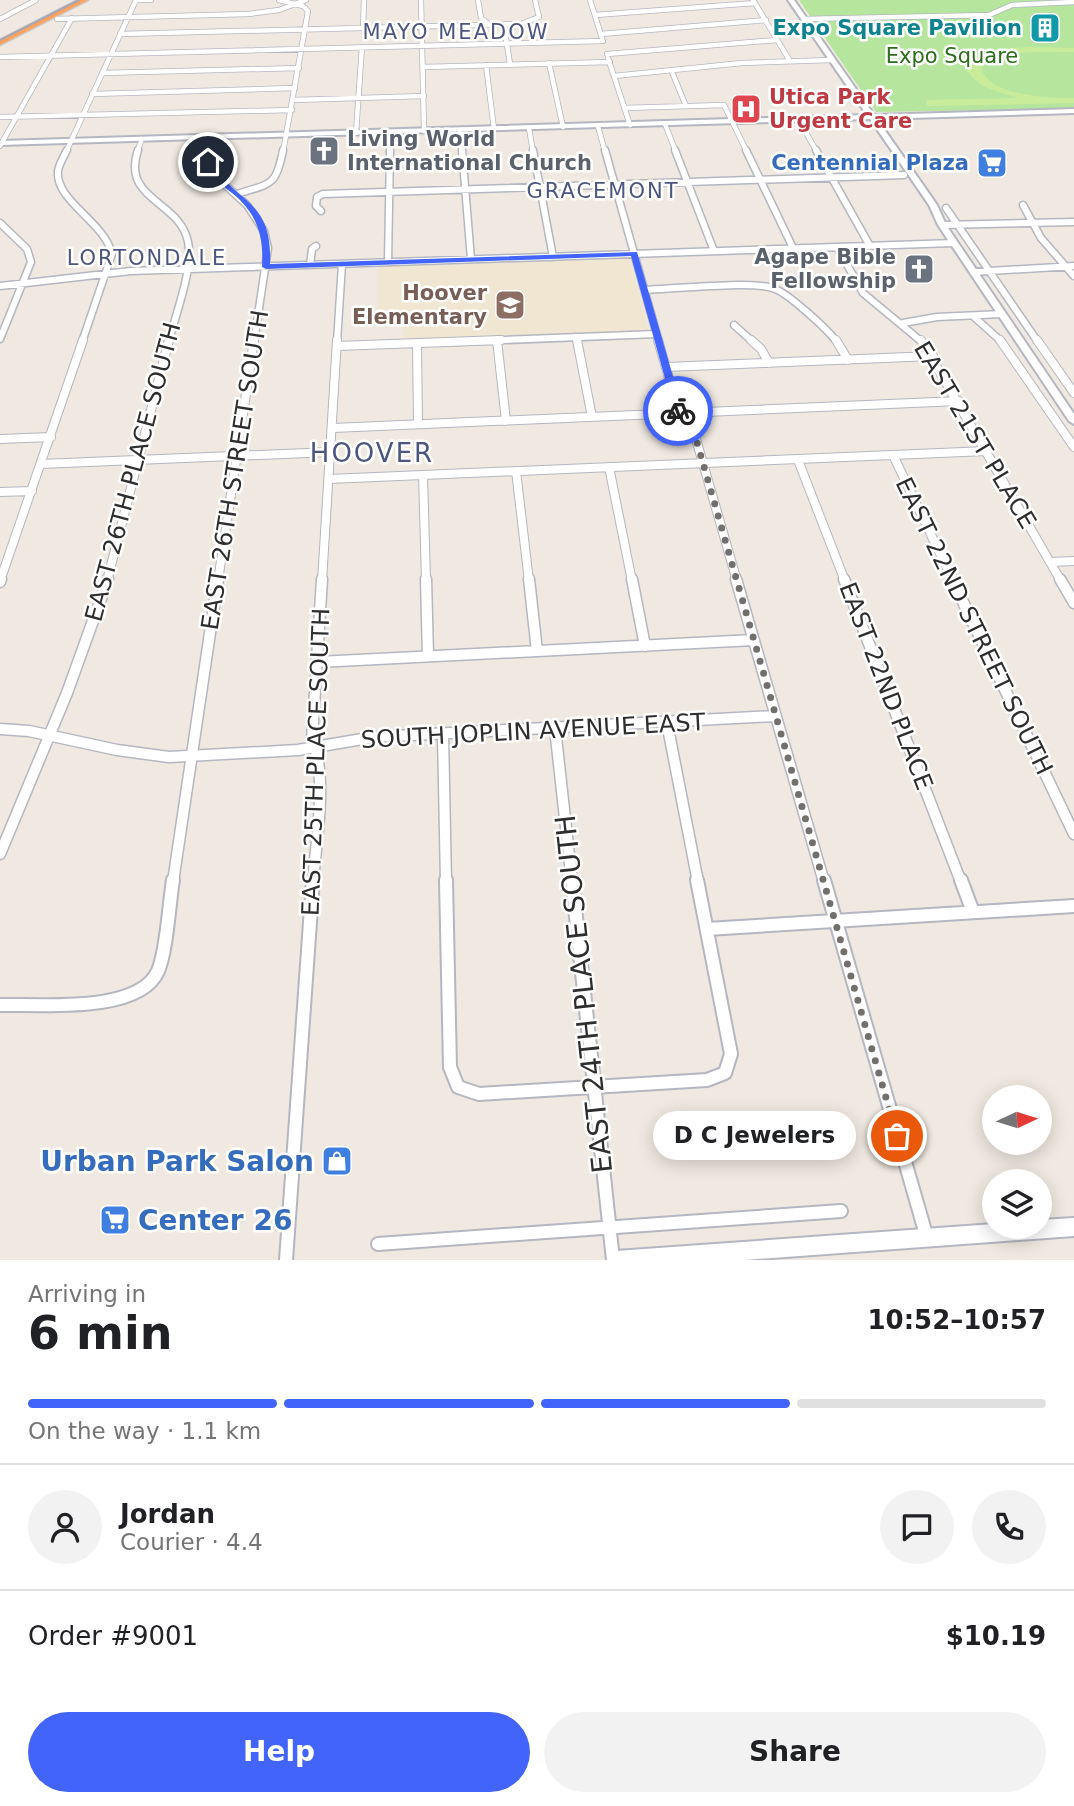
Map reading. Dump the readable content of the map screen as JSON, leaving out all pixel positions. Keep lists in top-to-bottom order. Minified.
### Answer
{"streets":{"street":["EAST 21ST PLACE","EAST 26TH STREET SOUTH","EAST 26TH PLACE SOUTH","EAST 22ND STREET SOUTH","EAST 22ND PLACE","SOUTH JOPLIN AVENUE EAST","EAST 25TH PLACE SOUTH","EAST 24TH PLACE SOUTH"]},"crossings":[["EAST 26TH STREET SOUTH","SOUTH JOPLIN AVENUE EAST"],["EAST 26TH PLACE SOUTH","SOUTH JOPLIN AVENUE EAST"],["SOUTH JOPLIN AVENUE EAST","EAST 25TH PLACE SOUTH"],["SOUTH JOPLIN AVENUE EAST","EAST 24TH PLACE SOUTH"]],"districts":["MAYO MEADOW","GRACEMONT","LORTONDALE","HOOVER"],"parks":["Expo Square"],"places":{"building":["Expo Square Pavilion"],"hospital":["Utica Park Urgent Care"],"church":["Living World International Church","Agape Bible Fellowship"],"supermarket":["Centennial Plaza","Center 26"],"school or university":["Hoover Elementary"],"other":["D C Jewelers"],"shop":["Urban Park Salon"]},"north":"right","page":{"bubble":"D C Jewelers","heading":["6 min","Arriving in","10:52–10:57"],"panel":["Jordan","Courier · 4.4","Order #9001","$10.19"],"bar":"On the way · 1.1 km","buttons":["Help","Share"]}}
